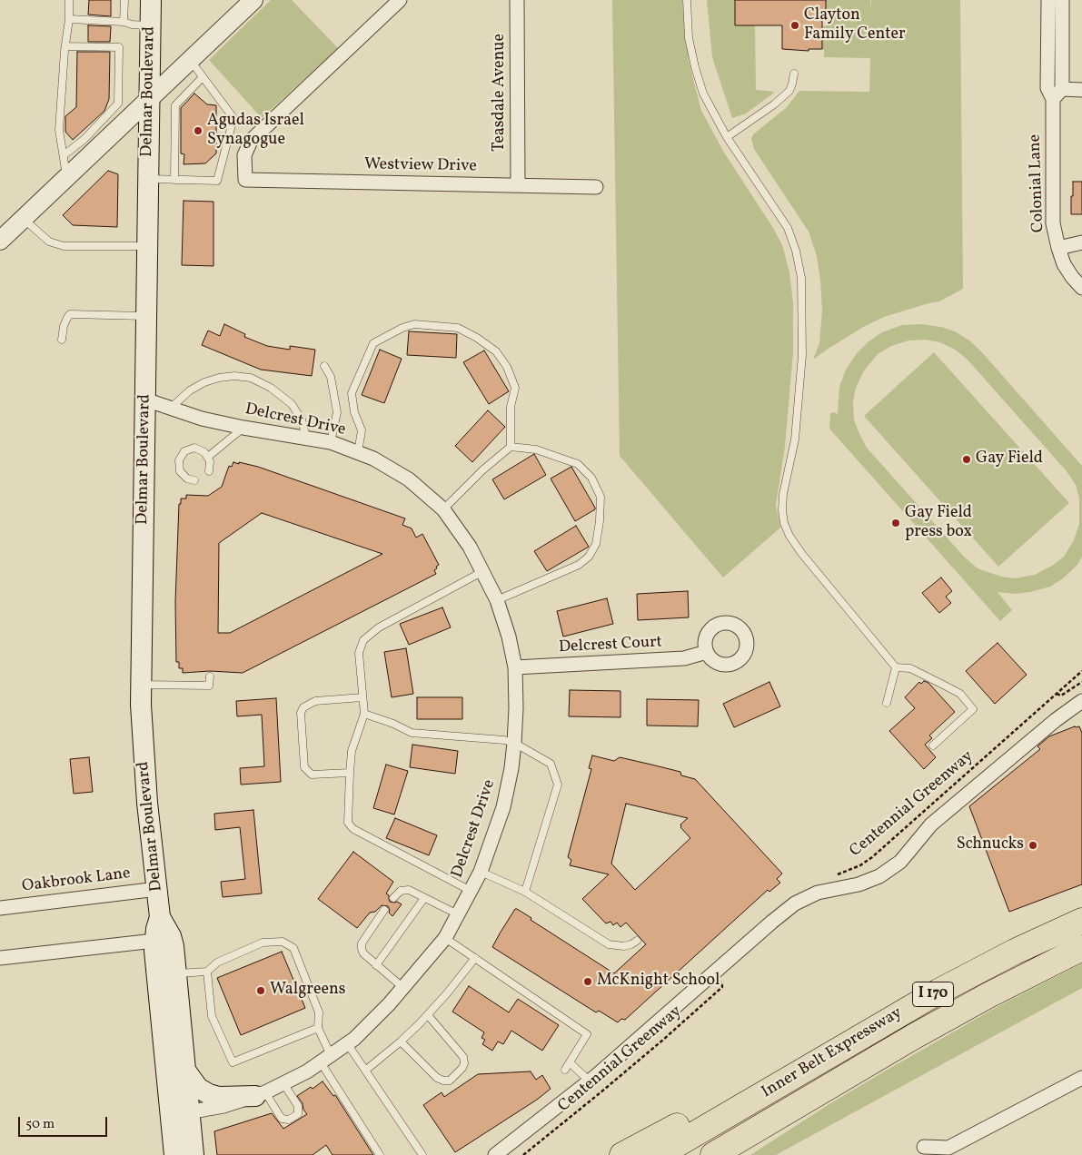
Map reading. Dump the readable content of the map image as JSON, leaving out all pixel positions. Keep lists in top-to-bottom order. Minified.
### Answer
{"streets":{"highway":["I 170","Inner Belt Expressway"],"main road":["Delmar Boulevard"],"street":["Teasdale Avenue","Westview Drive","Colonial Lane","Delcrest Drive","Delcrest Court","Oakbrook Lane"],"path":["Centennial Greenway"]},"crossings":[["Delmar Boulevard","Delcrest Drive"],["Delmar Boulevard","Oakbrook Lane"],["Teasdale Avenue","Westview Drive"],["Delcrest Drive","Delcrest Court"]],"places":["Clayton Family Center","Agudas Israel Synagogue","Gay Field","Gay Field press box","Schnucks","McKnight School","Walgreens"],"scale_bar":"50 m"}
